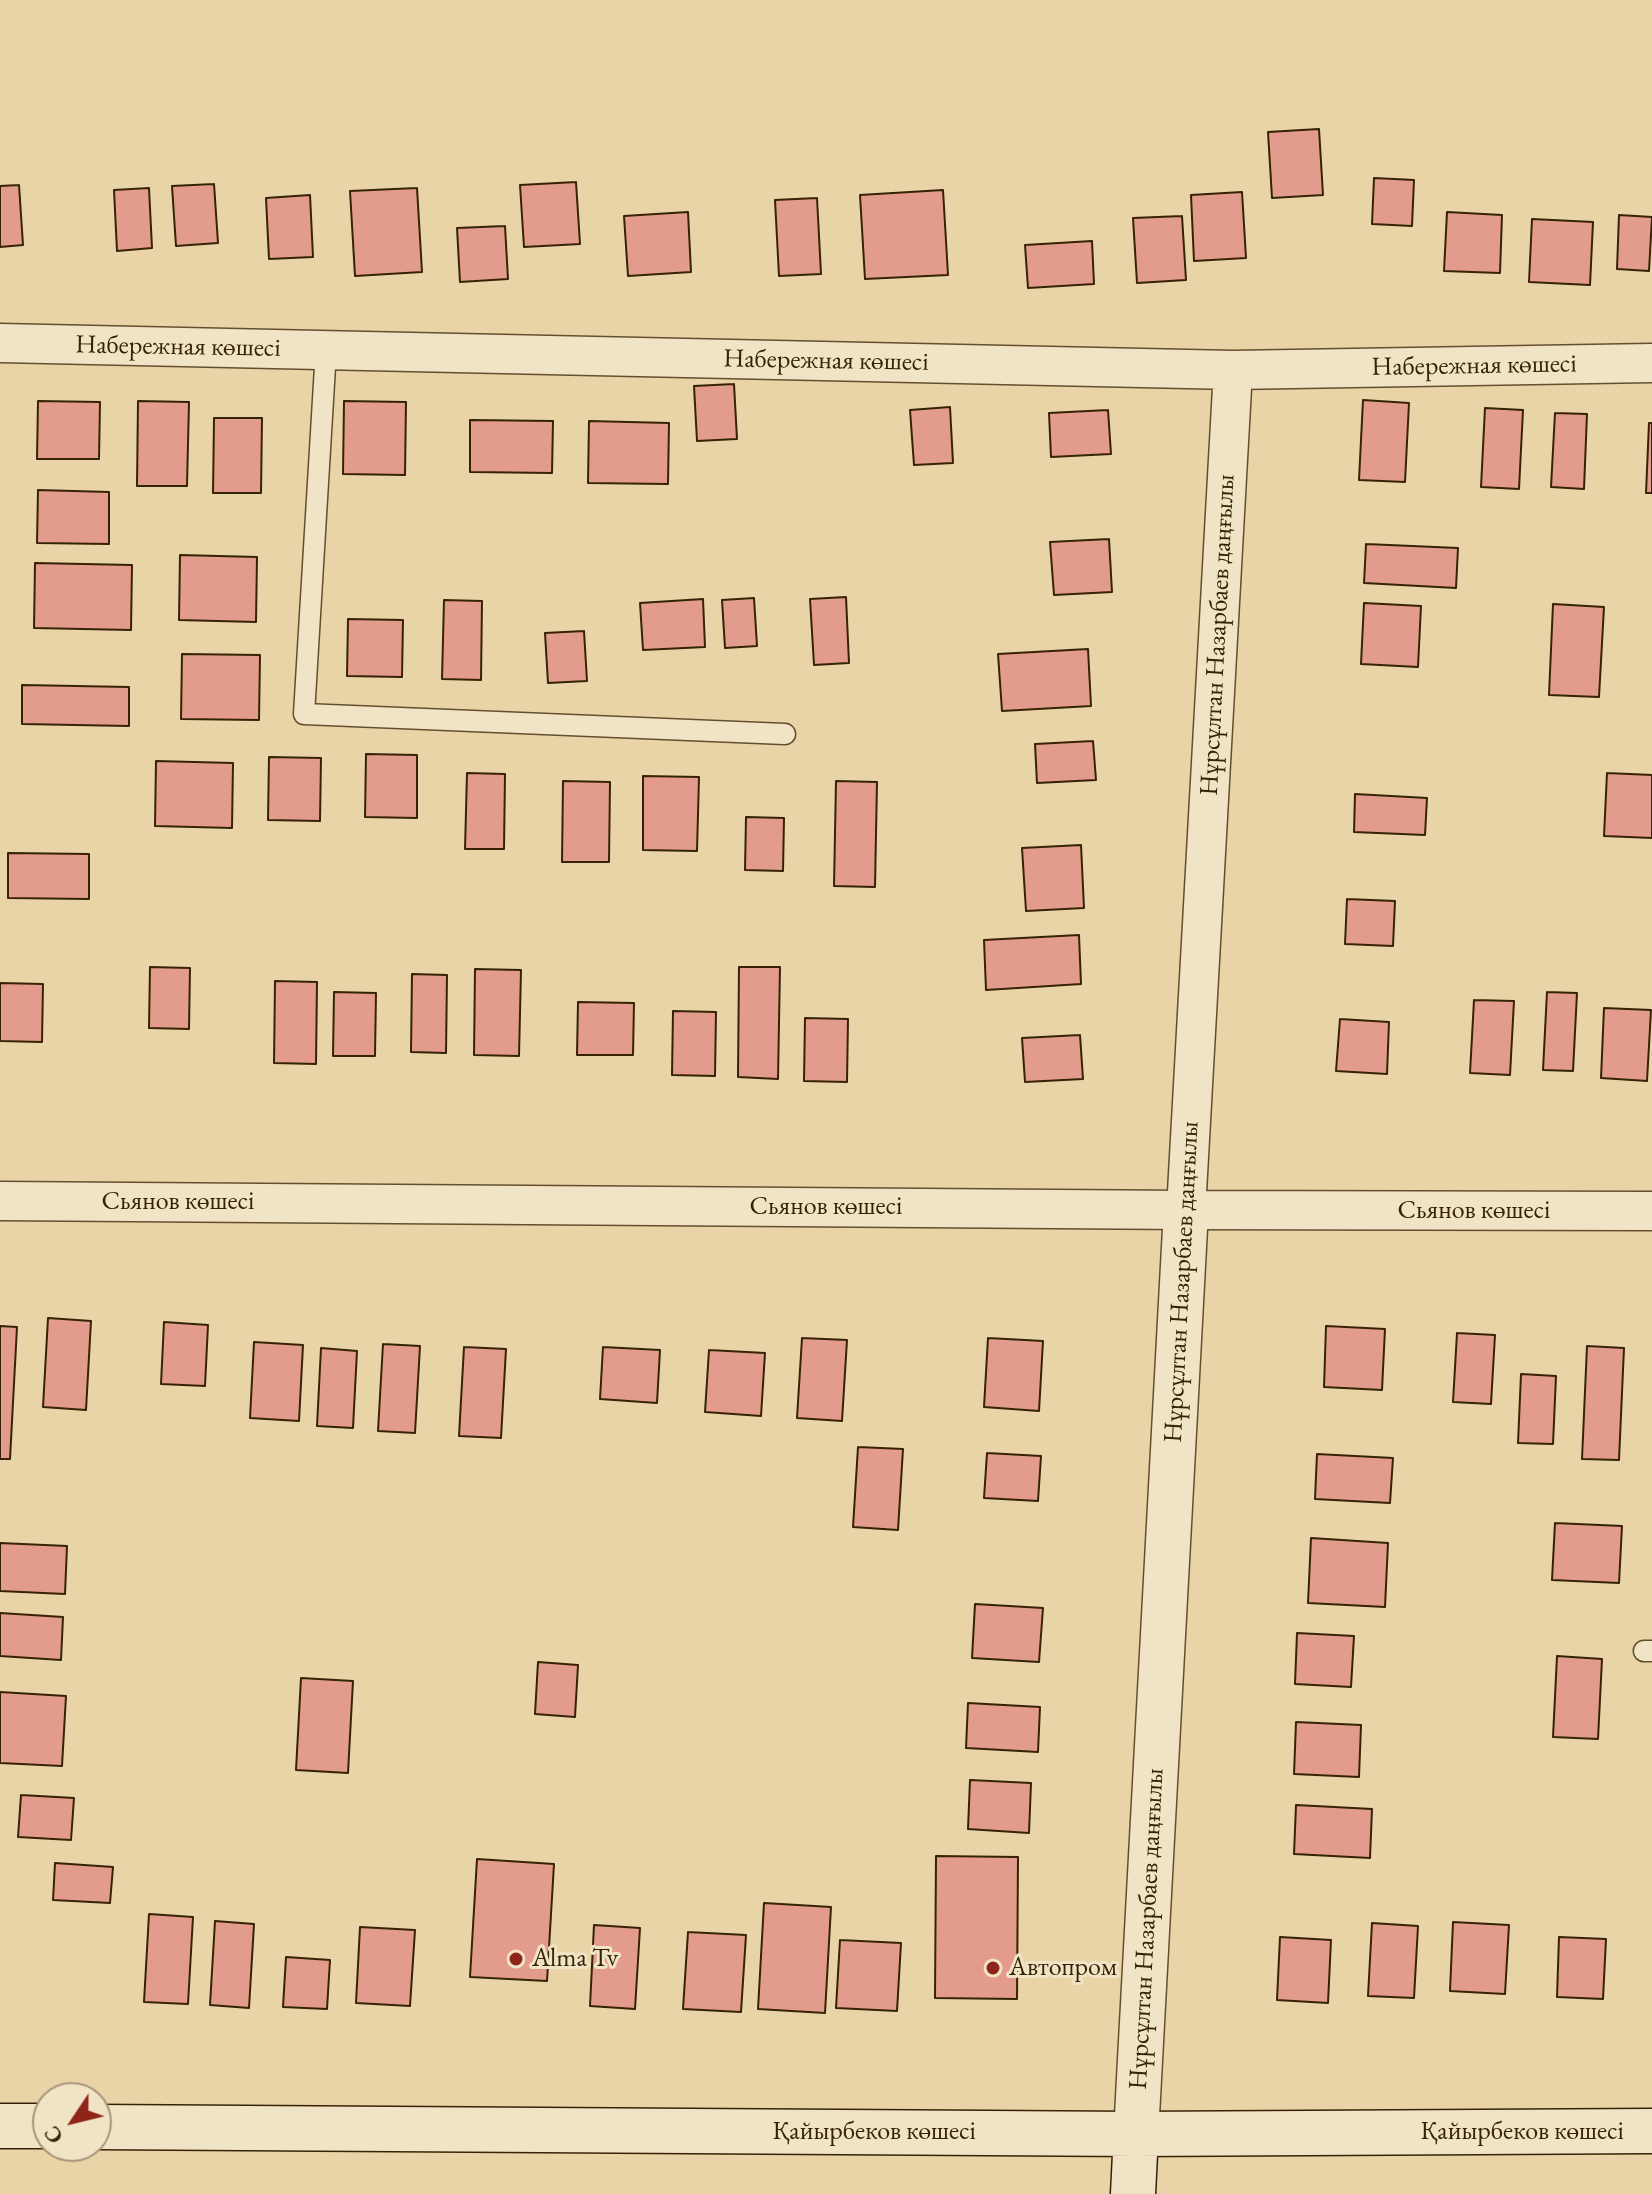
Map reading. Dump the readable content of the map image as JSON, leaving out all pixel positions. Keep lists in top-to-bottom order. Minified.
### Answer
{"streets":{"main road":["Нұрсұлтан Назарбаев даңғылы","Қайырбеков көшесі"],"street":["Набережная көшесі","Сьянов көшесі"]},"crossings":[["Набережная көшесі","Нұрсұлтан Назарбаев даңғылы"],["Нұрсұлтан Назарбаев даңғылы","Сьянов көшесі"],["Нұрсұлтан Назарбаев даңғылы","Қайырбеков көшесі"]],"places":["Alma Tv","Автопром"],"north":"bottom left"}
